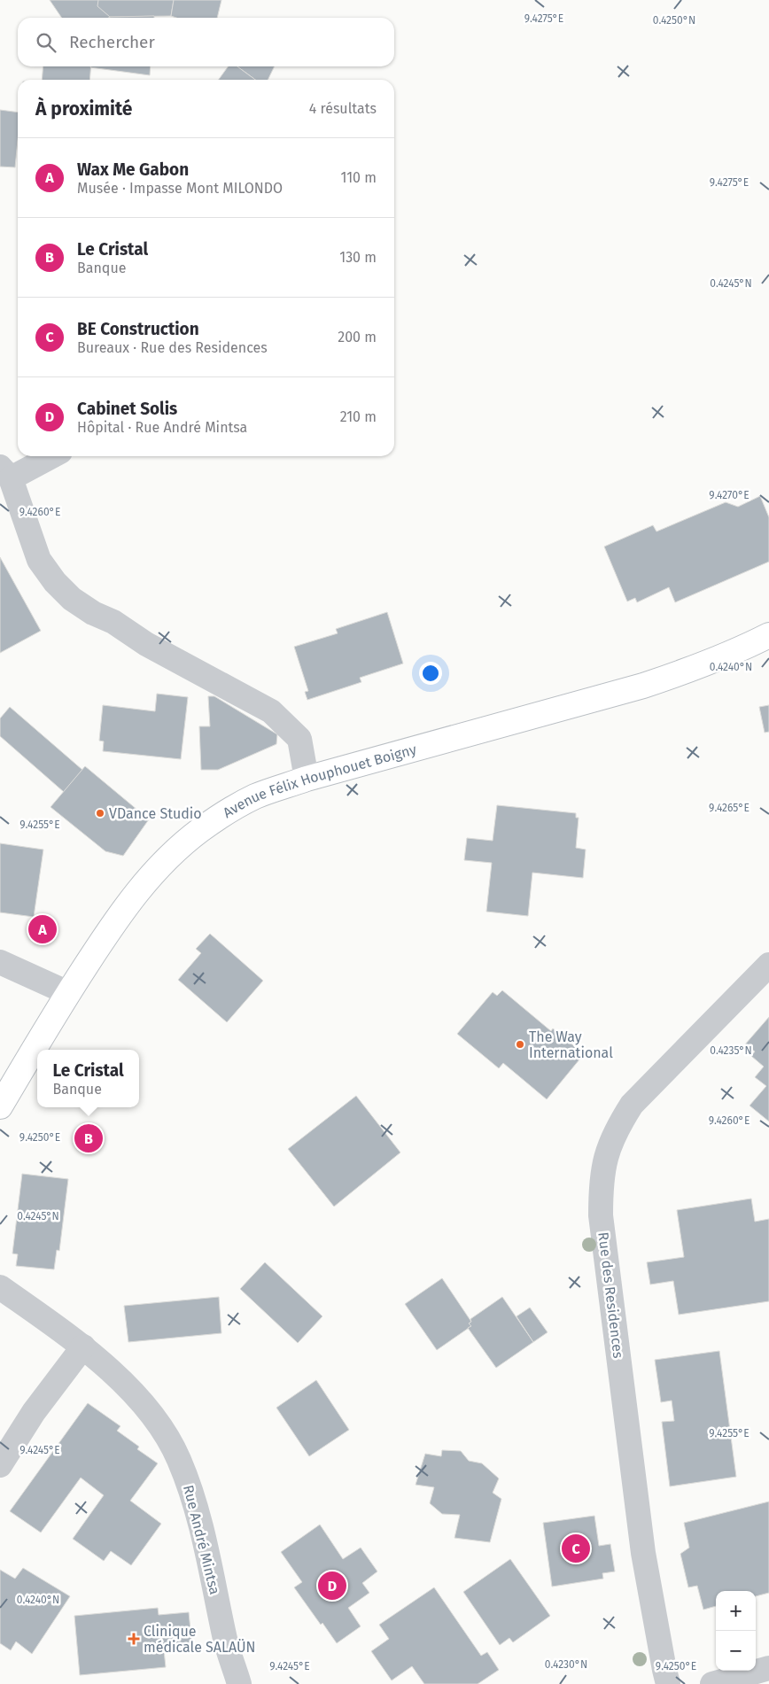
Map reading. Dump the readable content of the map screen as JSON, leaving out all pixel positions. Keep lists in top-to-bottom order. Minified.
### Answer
{"streets":{"main road":["Avenue Félix Houphouet Boigny"],"street":["Rue des Residences","Rue André Mintsa"]},"places":{"other":["VDance Studio","The Way International"],"health":["Clinique médicale SALAÜN"]},"page":{"search":"Rechercher","heading":["À proximité","4 résultats"],"list":[{"mark":"A","name":"Wax Me Gabon","note":"Musée · Impasse Mont MILONDO","value":"110 m"},{"mark":"B","name":"Le Cristal","note":"Banque","value":"130 m"},{"mark":"C","name":"BE Construction","note":"Bureaux · Rue des Residences","value":"200 m"},{"mark":"D","name":"Cabinet Solis","note":"Hôpital · Rue André Mintsa","value":"210 m"}],"pins":["A","B","C","D"],"popup":["Le Cristal","Banque"],"map_buttons":["+","−"]},"coordinates":["9.4275°E","0.4250°N","0.4245°N","9.4270°E","9.4260°E","0.4240°N","9.4265°E","9.4255°E","0.4235°N","9.4250°E","9.4245°E","0.4230°N"]}
